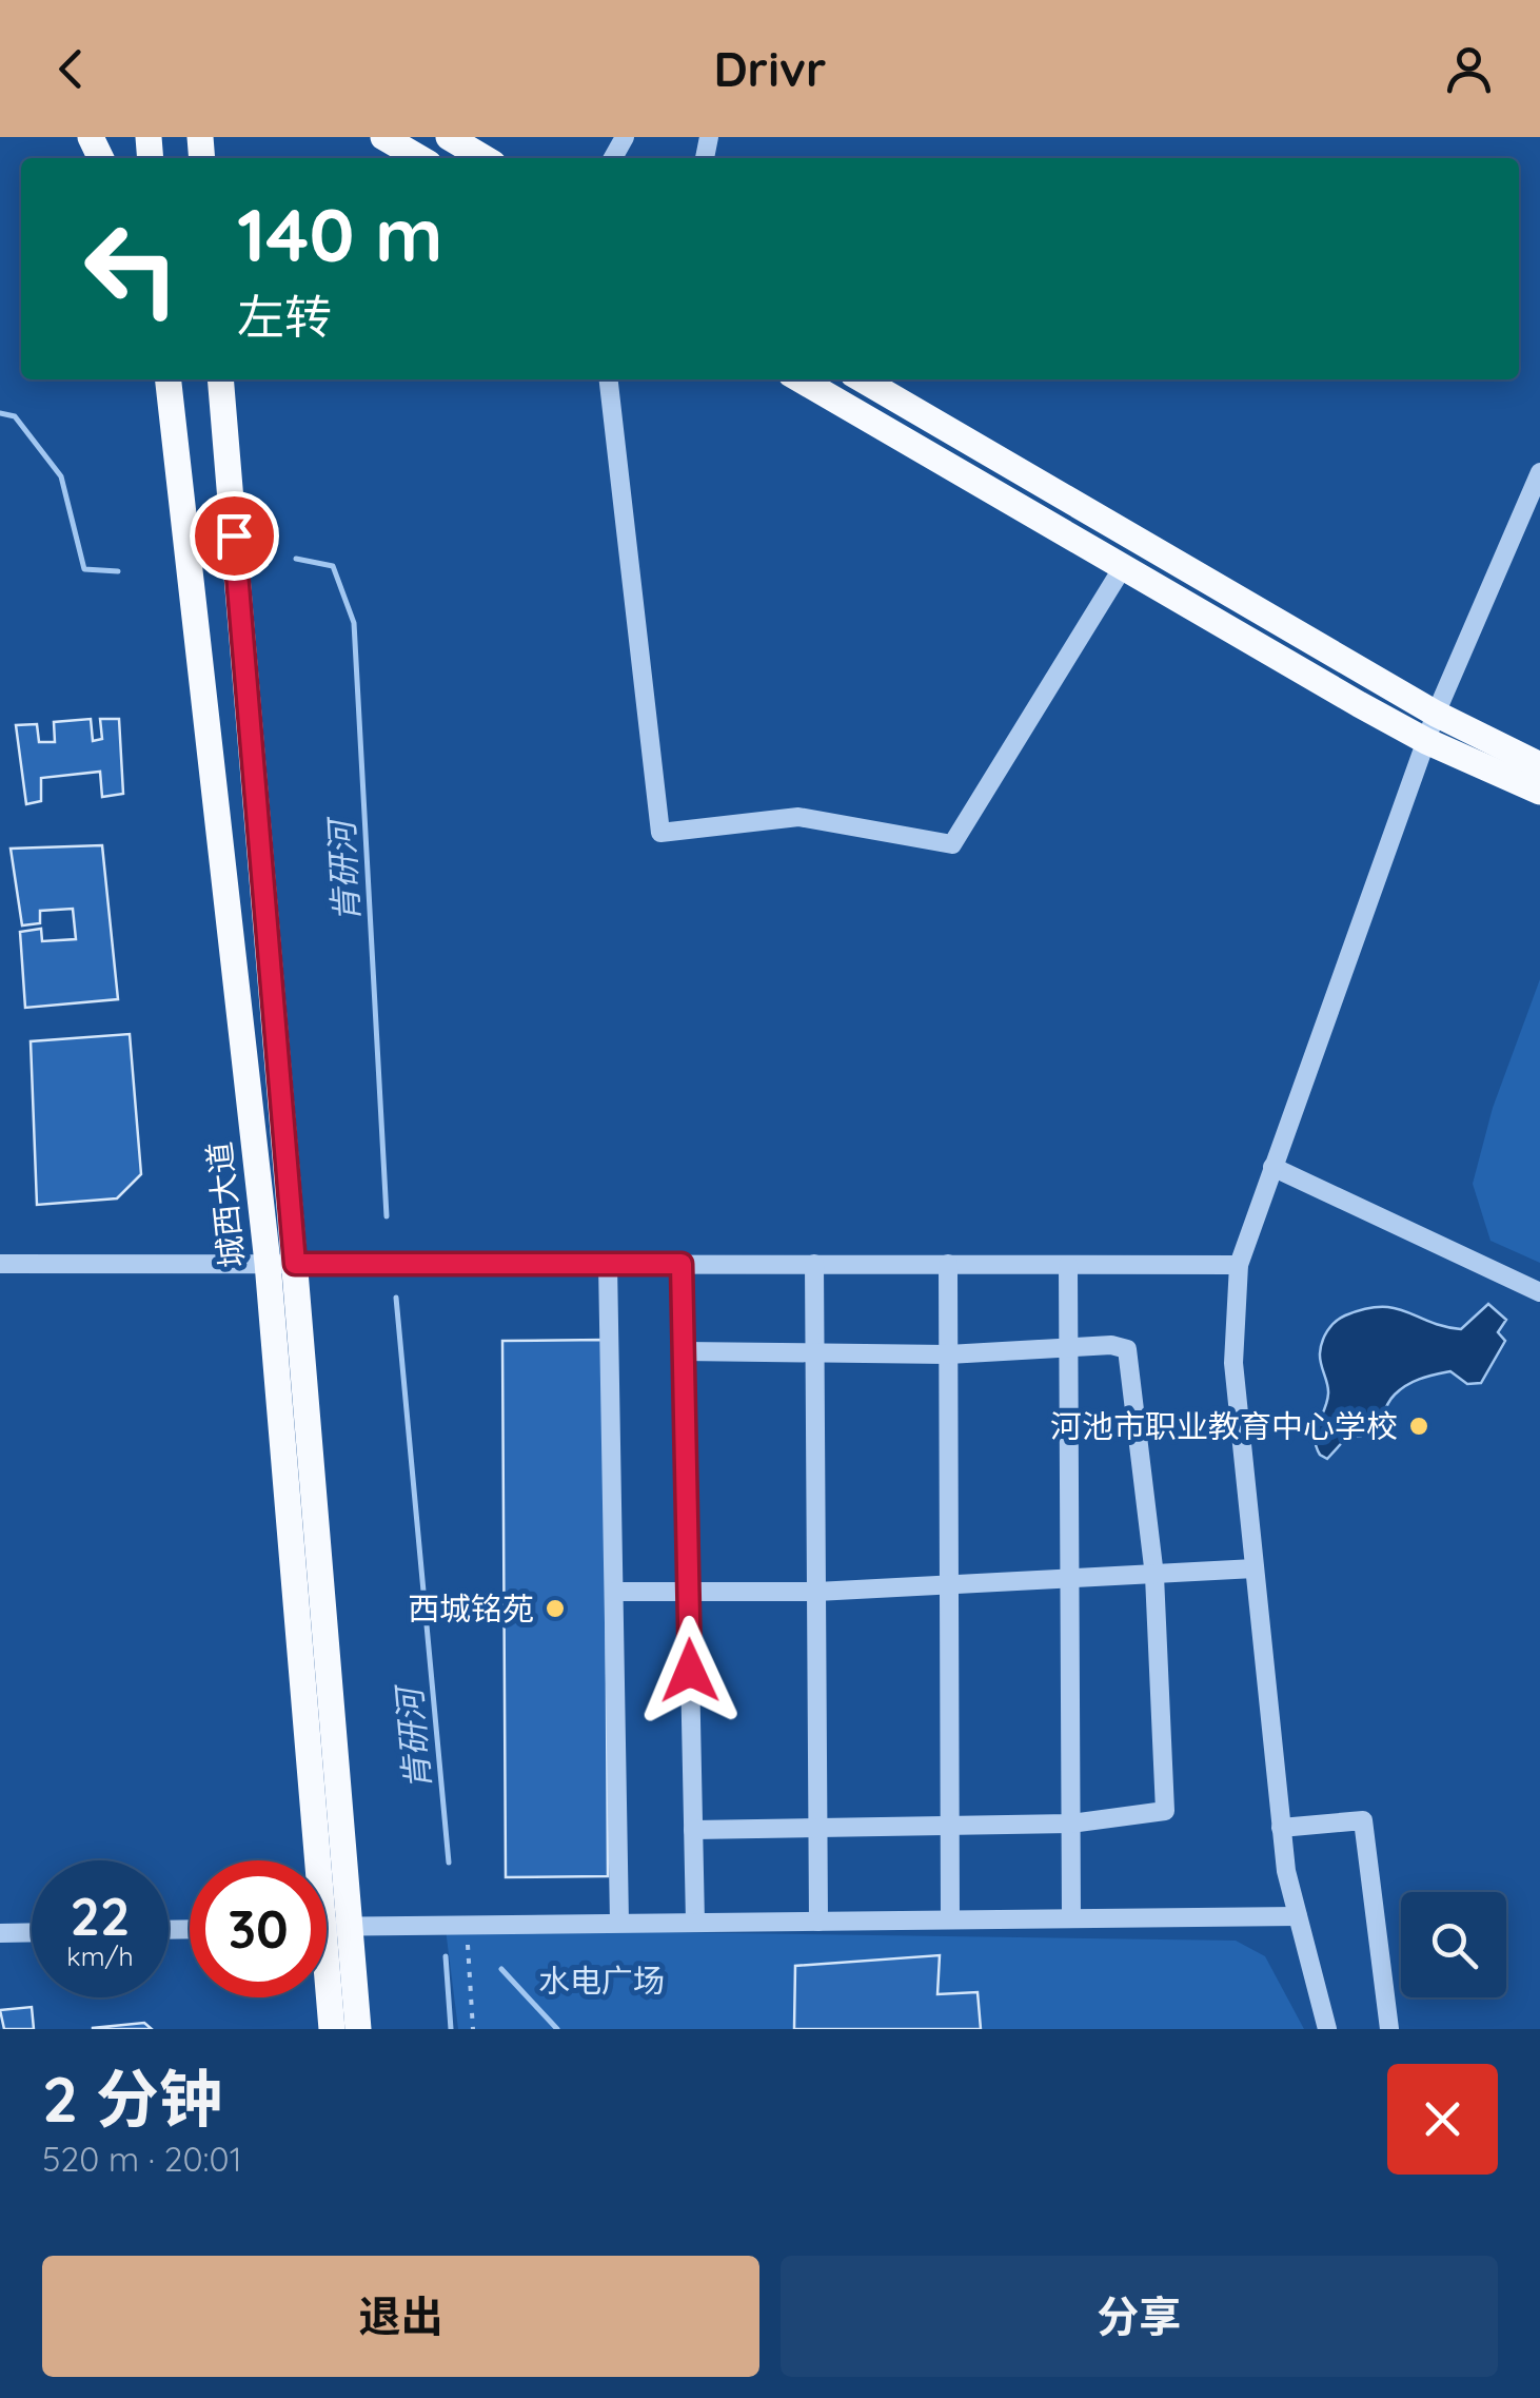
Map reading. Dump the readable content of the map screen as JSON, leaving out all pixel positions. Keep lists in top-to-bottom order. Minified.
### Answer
{"streets":{"main road":["城西大道"]},"water":["肯研河"],"parks":["水电广场"],"places":["河池市职业教育中心学校","西城铭苑"],"page":{"header":"Drivr","turn":["140 m","左转"],"speed":"22 km/h","limit":"30","heading":["2 分钟","520 m · 20:01"],"buttons":["退出","分享"]}}
